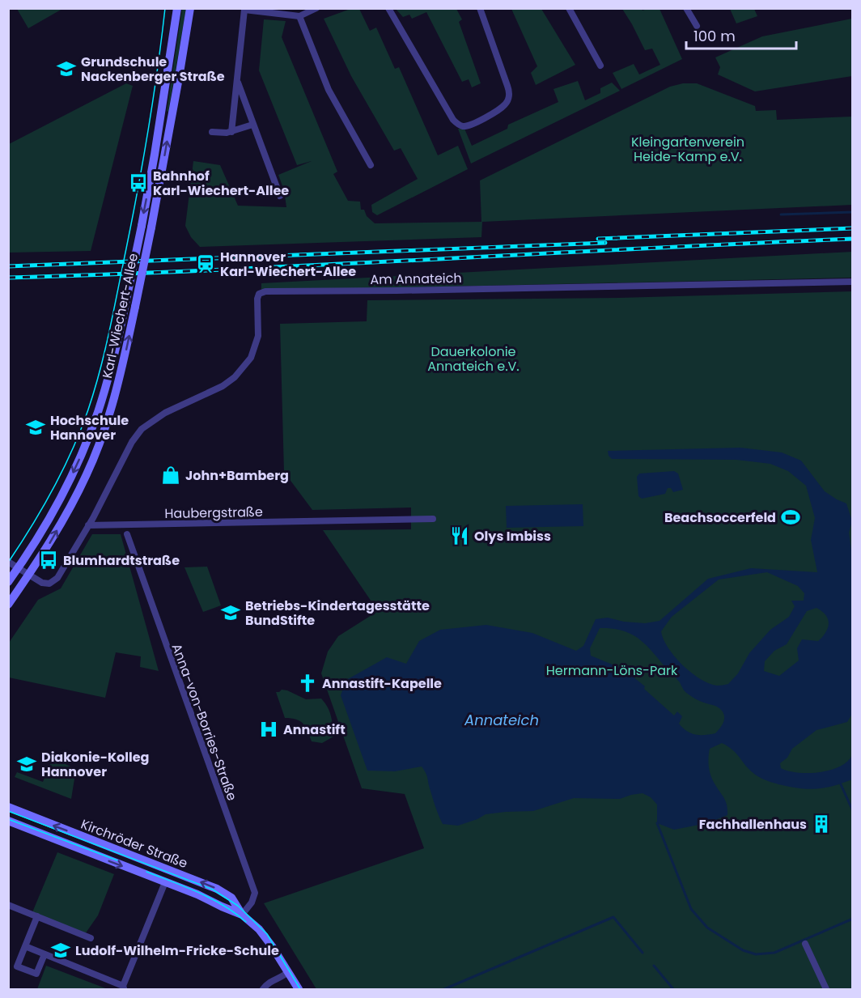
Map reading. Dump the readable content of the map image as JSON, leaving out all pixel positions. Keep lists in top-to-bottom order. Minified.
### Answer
{"streets":{"main road":["Karl-Wiechert-Allee","Kirchröder Straße"],"street":["Am Annateich","Haubergstraße","Anna-von-Borries-Straße"]},"crossings":[["Am Annateich","Haubergstraße"],["Anna-von-Borries-Straße","Kirchröder Straße"]],"water":["Annateich"],"parks":["Kleingartenverein Heide-Kamp e.V.","Dauerkolonie Annateich e.V.","Hermann-Löns-Park"],"places":{"school or university":["Grundschule Nackenberger Straße","Hochschule Hannover","Betriebs-Kindertagesstätte BundStifte","Diakonie-Kolleg Hannover","Ludolf-Wilhelm-Fricke-Schule"],"bus stop":["Bahnhof Karl-Wiechert-Allee","Blumhardtstraße"],"station":["Hannover Karl-Wiechert-Allee"],"shop":["John+Bamberg"],"sports":["Beachsoccerfeld"],"restaurant":["Olys Imbiss"],"church":["Annastift-Kapelle"],"hospital":["Annastift"],"building":["Fachhallenhaus"]},"scale_bar":"100 m"}
